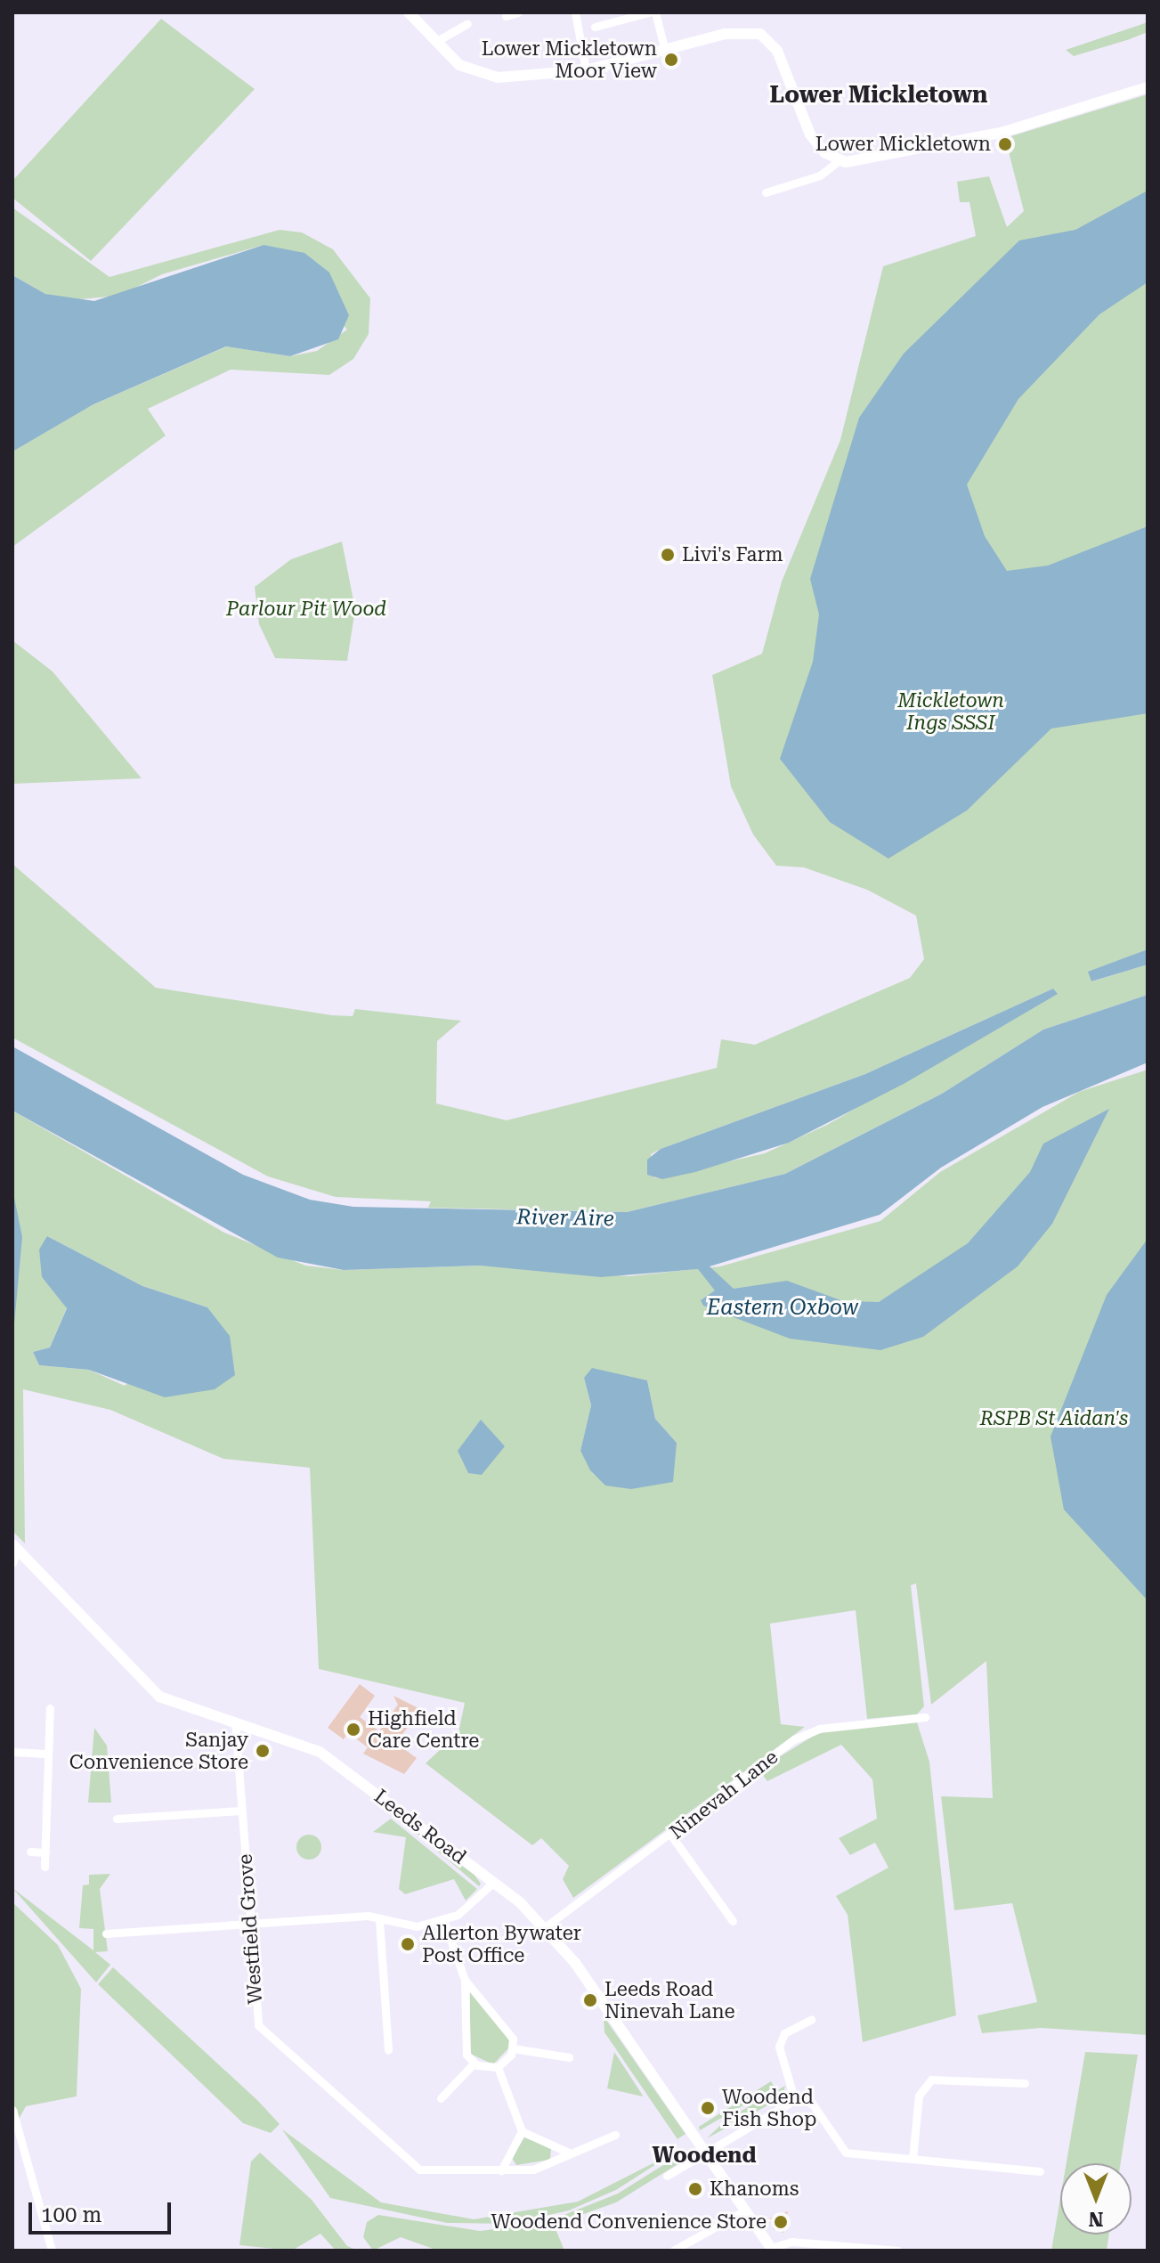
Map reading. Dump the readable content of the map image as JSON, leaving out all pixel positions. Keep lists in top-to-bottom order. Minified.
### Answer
{"streets":{"street":["Ninevah Lane","Leeds Road","Westfield Grove"]},"crossings":[["Ninevah Lane","Leeds Road"],["Leeds Road","Westfield Grove"]],"districts":["Lower Mickletown","Woodend"],"water":["River Aire","Eastern Oxbow"],"parks":["Parlour Pit Wood","Mickletown Ings SSSI","RSPB St Aidan's"],"places":["Lower Mickletown Moor View","Lower Mickletown","Livi's Farm","Highfield Care Centre","Sanjay Convenience Store","Allerton Bywater Post Office","Leeds Road Ninevah Lane","Woodend Fish Shop","Khanoms","Woodend Convenience Store"],"scale_bar":"100 m","north":"bottom"}
